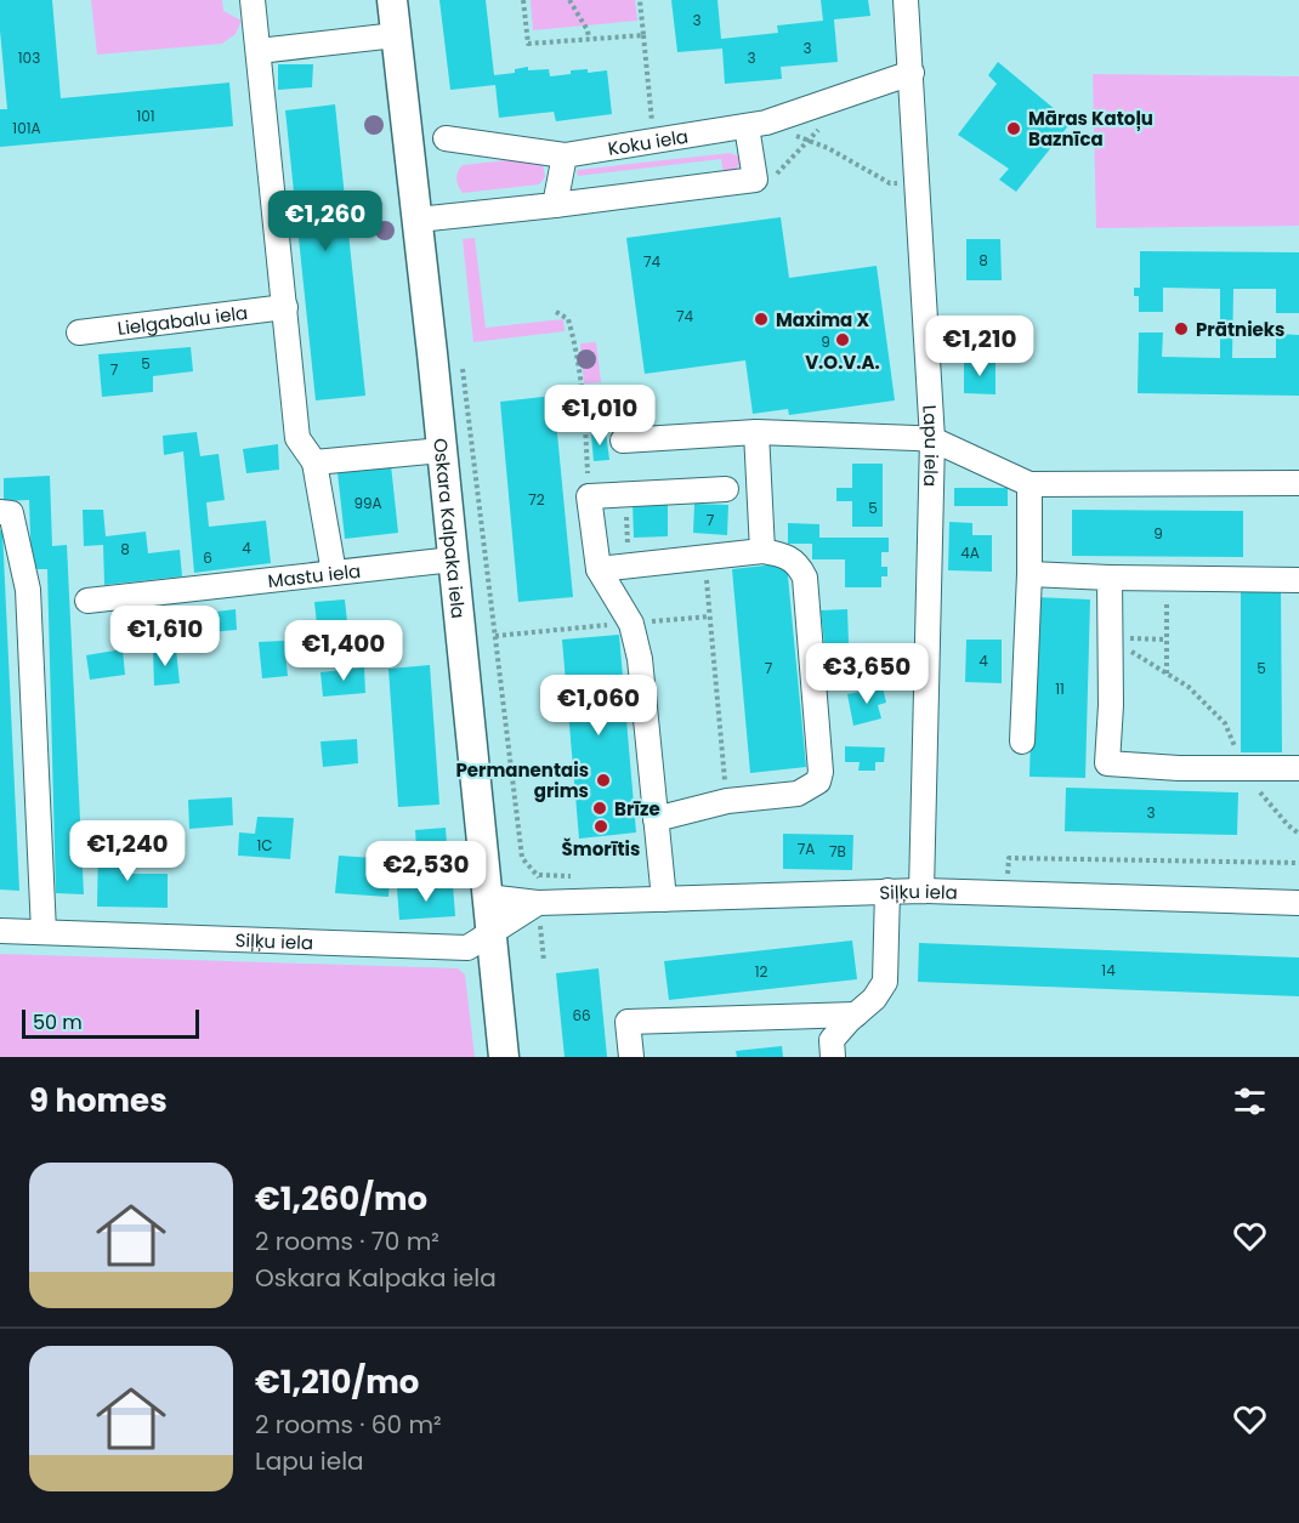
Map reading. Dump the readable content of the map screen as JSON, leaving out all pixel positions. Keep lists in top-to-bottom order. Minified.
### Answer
{"streets":{"main road":["Oskara Kalpaka iela"],"street":["Koku iela","Lielgabalu iela","Lapu iela","Mastu iela","Siļķu iela"]},"crossings":[["Koku iela","Lapu iela"],["Lapu iela","Siļķu iela"],["Oskara Kalpaka iela","Mastu iela"],["Oskara Kalpaka iela","Siļķu iela"]],"places":["Māras Katoļu Baznīca","Maxima X","Prātnieks","V.O.V.A.","Permanentais grims","Brīze","Šmorītis"],"house_numbers":["3","3","103","3","101","101A","8","74","74","9","5","7","72","99A","5","7","9","4","8","4A","6","4","7","5","11","3","1C","7A","7B","14","12","66"],"scale_bar":"50 m","page":{"price":["€1,260","€1,210","€1,010","€1,610","€1,400","€3,650","€1,060","€1,240","€2,530"],"scale":"50 m","heading":"9 homes","list":[{"name":"€1,260/mo","note":"2 rooms · 70 m² · Oskara Kalpaka iela"},{"name":"€1,210/mo","note":"2 rooms · 60 m² · Lapu iela"}]}}
